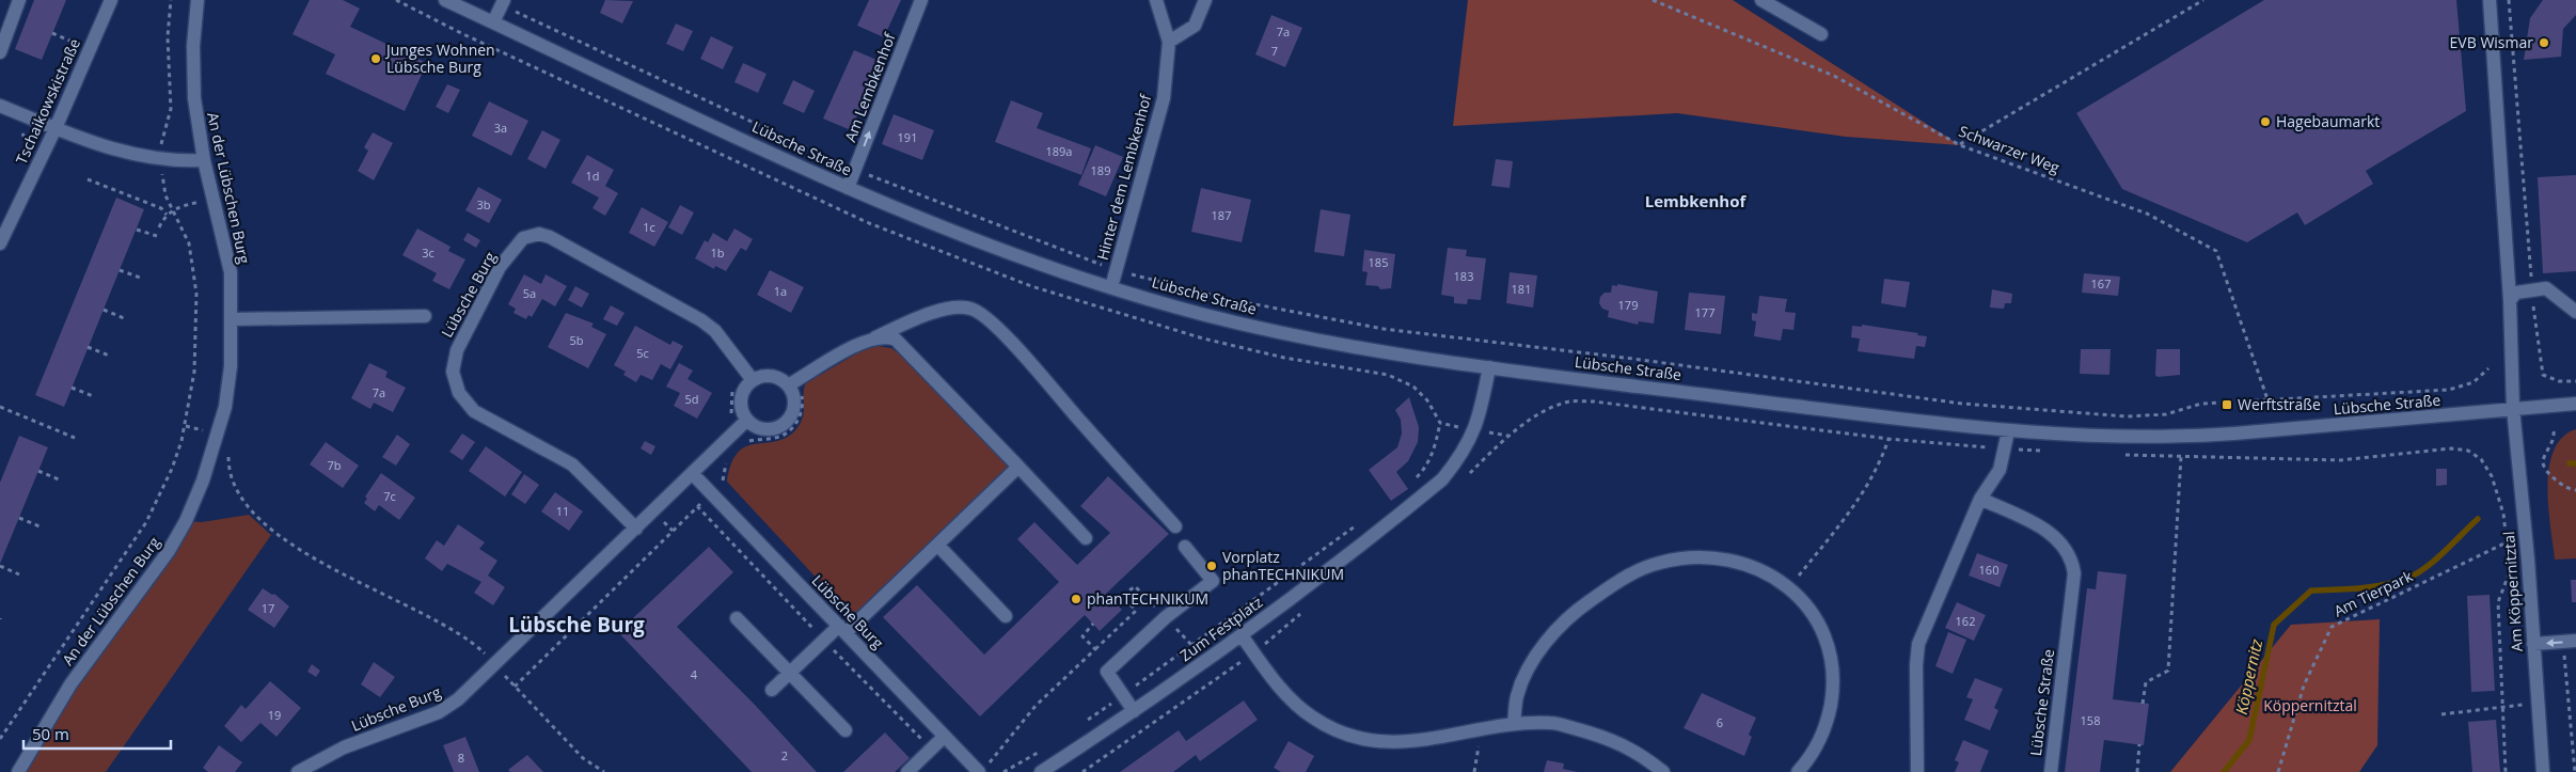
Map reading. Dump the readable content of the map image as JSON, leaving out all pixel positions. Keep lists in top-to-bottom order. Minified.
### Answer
{"streets":{"street":["Am Lembkenhof","Tschaikowskistraße","Lübsche Straße","Hinter dem Lembkenhof","An der Lübschen Burg","Lübsche Burg","Am Köppernitztal","Zum Festplatz"],"path":["Schwarzer Weg","Am Tierpark"]},"crossings":[["Am Lembkenhof","Lübsche Straße"],["Lübsche Straße","Hinter dem Lembkenhof"],["Lübsche Straße","Am Köppernitztal"],["Lübsche Straße","Zum Festplatz"]],"one_way":["Am Lembkenhof"],"districts":["Lembkenhof","Lübsche Burg"],"water":["Köppernitz"],"parks":["Köppernitztal"],"places":{"other":["EVB Wismar","Junges Wohnen Lübsche Burg","Hagebaumarkt","Vorplatz phanTECHNIKUM","phanTECHNIKUM"],"transit":["Werftstraße"]},"house_numbers":["7a","7","3a","191","189a","189","1d","3b","187","1c","3c","1b","185","183","167","181","1a","5a","179","177","5b","5c","7a","5d","7b","7c","11","160","17","162","4","19","158","6","2","8"],"scale_bar":"50 m"}
